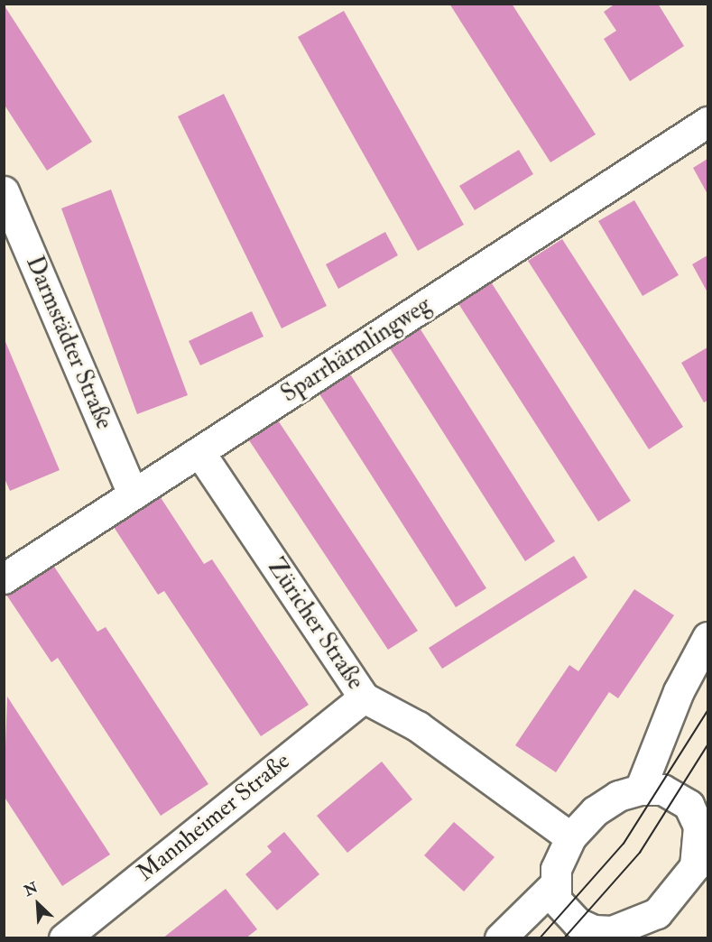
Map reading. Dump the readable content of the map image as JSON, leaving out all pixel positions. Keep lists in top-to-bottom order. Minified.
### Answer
{"streets":{"street":["Darmstädter Straße","Sparrhärmlingweg","Züricher Straße","Mannheimer Straße"]},"crossings":[["Darmstädter Straße","Sparrhärmlingweg"],["Sparrhärmlingweg","Züricher Straße"],["Züricher Straße","Mannheimer Straße"]],"north":"top left"}
